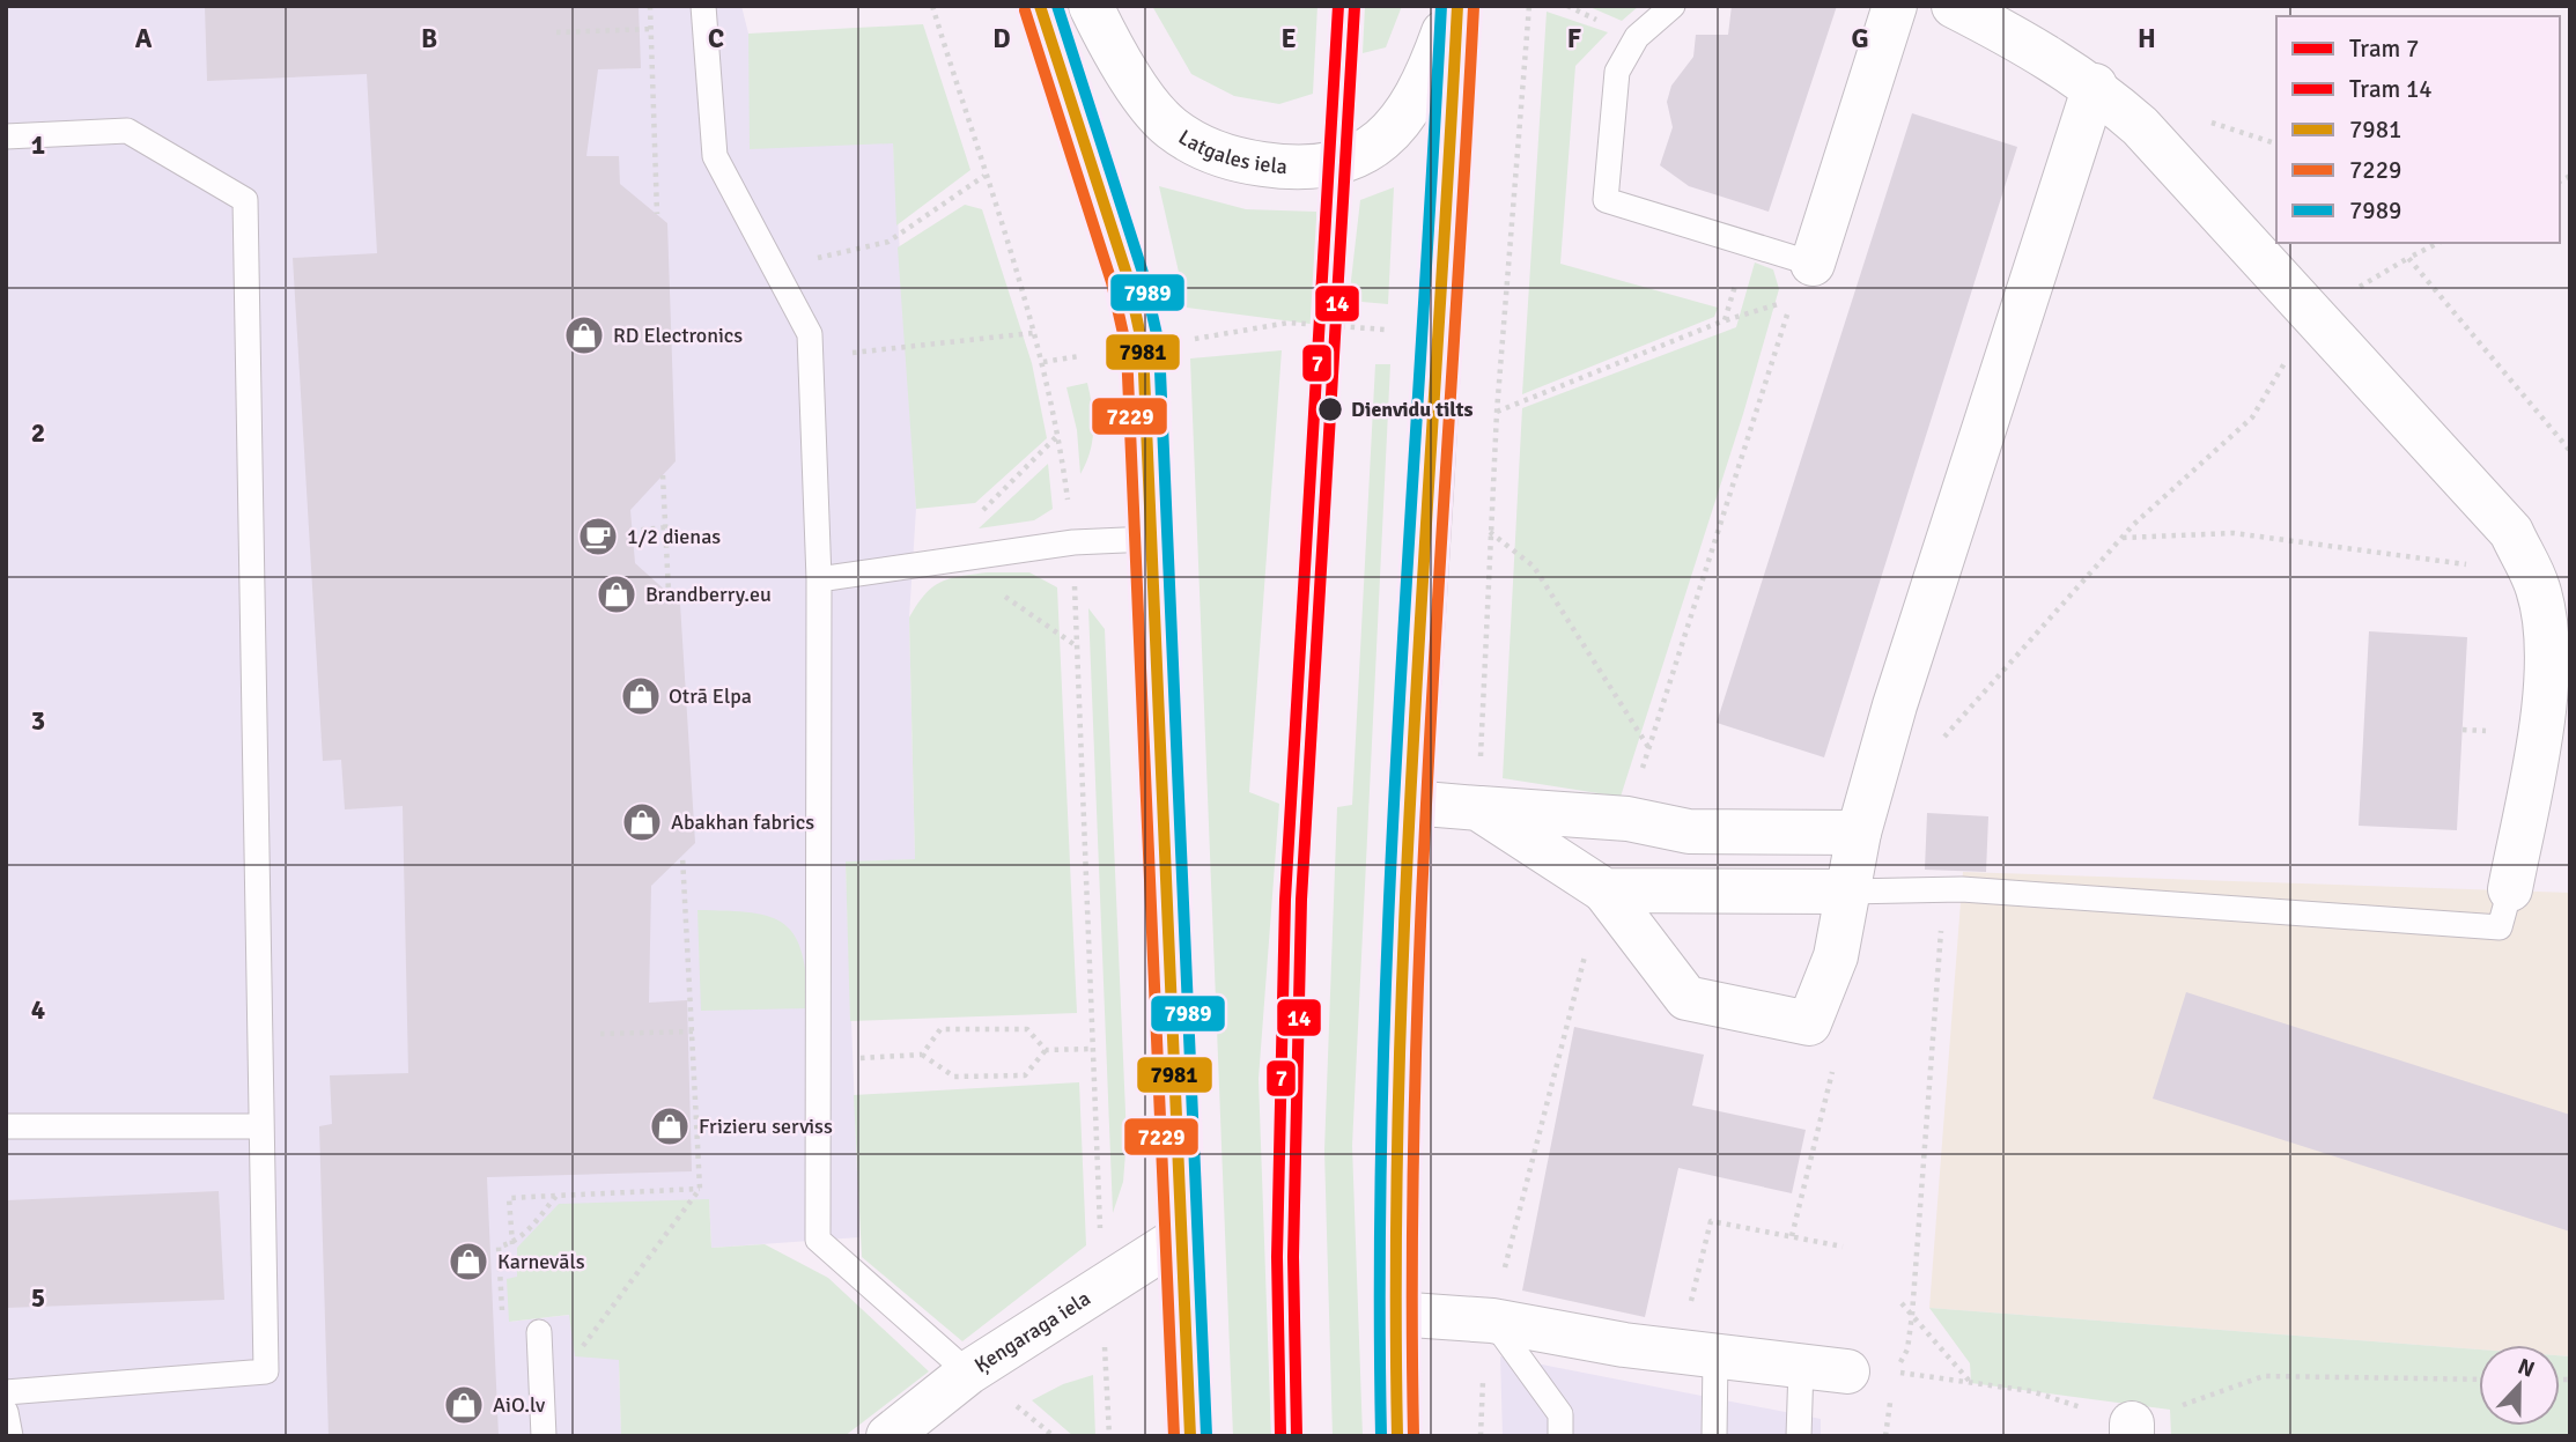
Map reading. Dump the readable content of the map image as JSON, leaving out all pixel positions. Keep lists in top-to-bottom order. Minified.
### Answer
{"streets":{"main road":["Latgales iela","Ķengaraga iela"]},"places":{"shop":["RD Electronics","Brandberry.eu","Otrā Elpa","Abakhan fabrics","Frizieru serviss","Karnevāls","AiO.lv"],"other":["Dienvidu tilts"],"cafe":["1/2 dienas"]},"lines":["tram line 7","transit line 7981","transit line 7989","tram line 14","transit line 7229"],"legend":["Tram 7","Tram 14","7981","7229","7989"],"north":"top","grid":{"columns":["A","B","C","D","E","F","G","H"],"rows":["1","2","3","4","5"]}}
